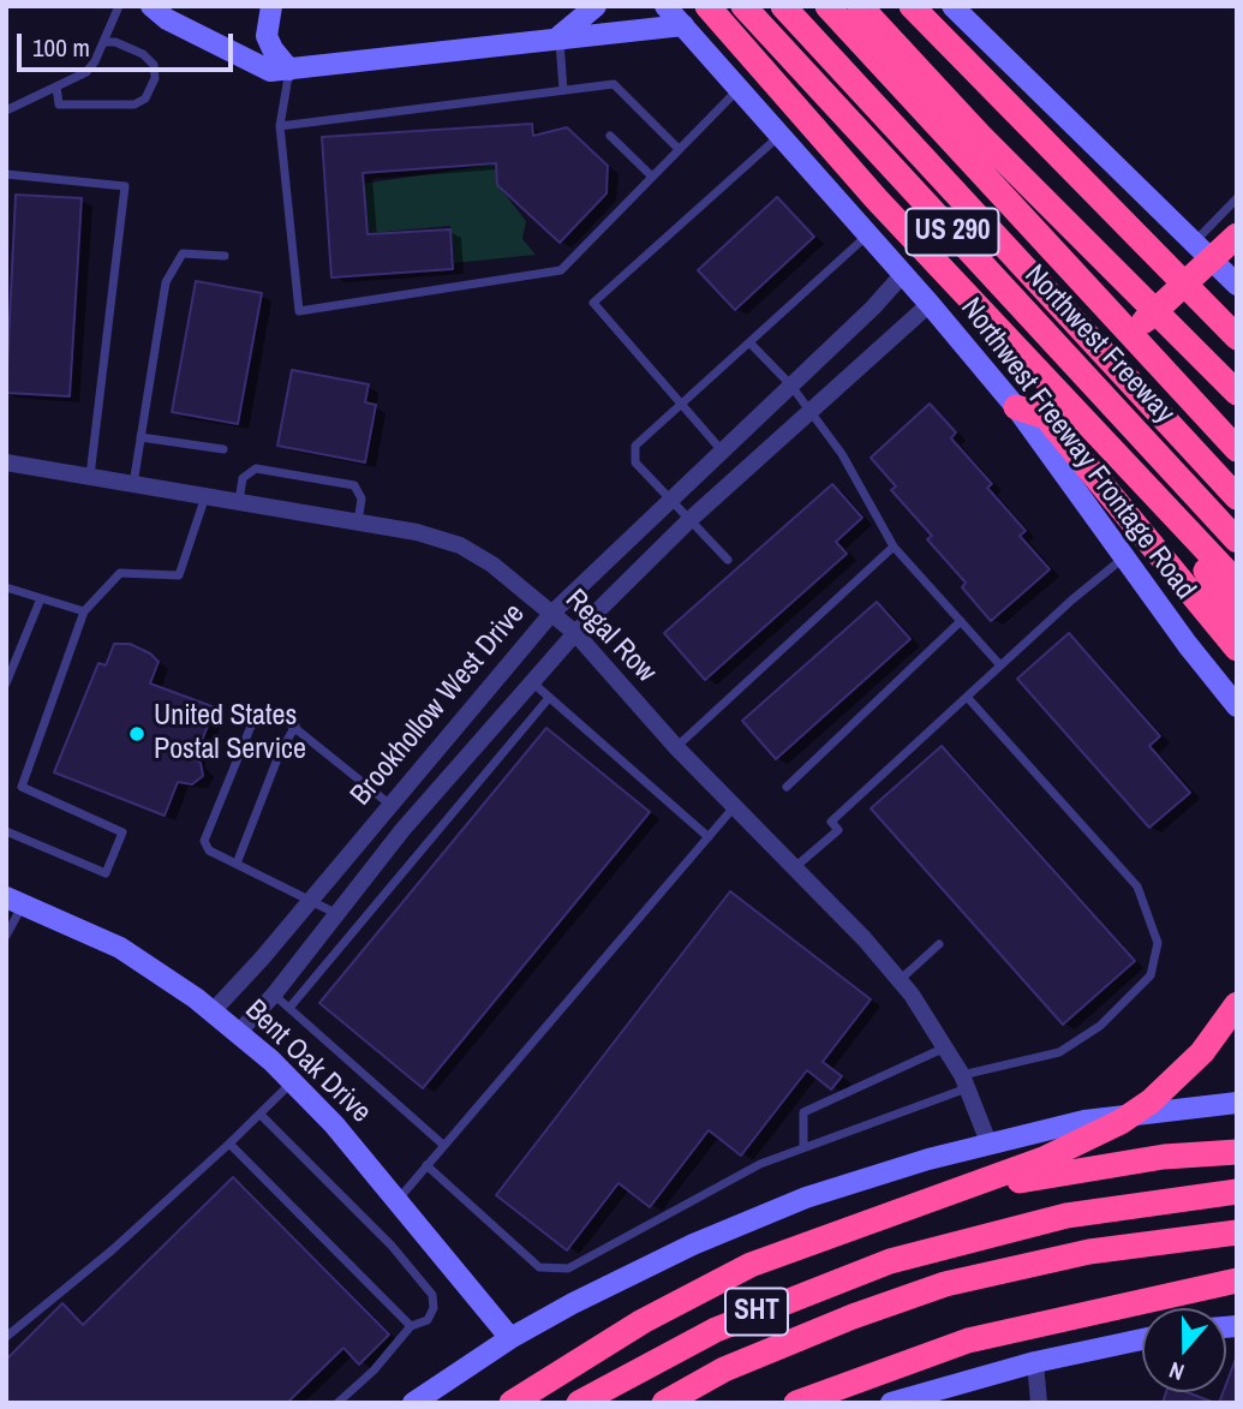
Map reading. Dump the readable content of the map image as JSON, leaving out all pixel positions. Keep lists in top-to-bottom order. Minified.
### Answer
{"streets":{"highway":["US 290","Northwest Freeway","SHT"],"main road":["Northwest Freeway Frontage Road","Bent Oak Drive"],"street":["Regal Row","Brookhollow West Drive"]},"crossings":[["Northwest Freeway Frontage Road","Brookhollow West Drive"],["Regal Row","Brookhollow West Drive"],["Brookhollow West Drive","Bent Oak Drive"]],"places":["United States Postal Service"],"scale_bar":"100 m","north":"bottom"}
